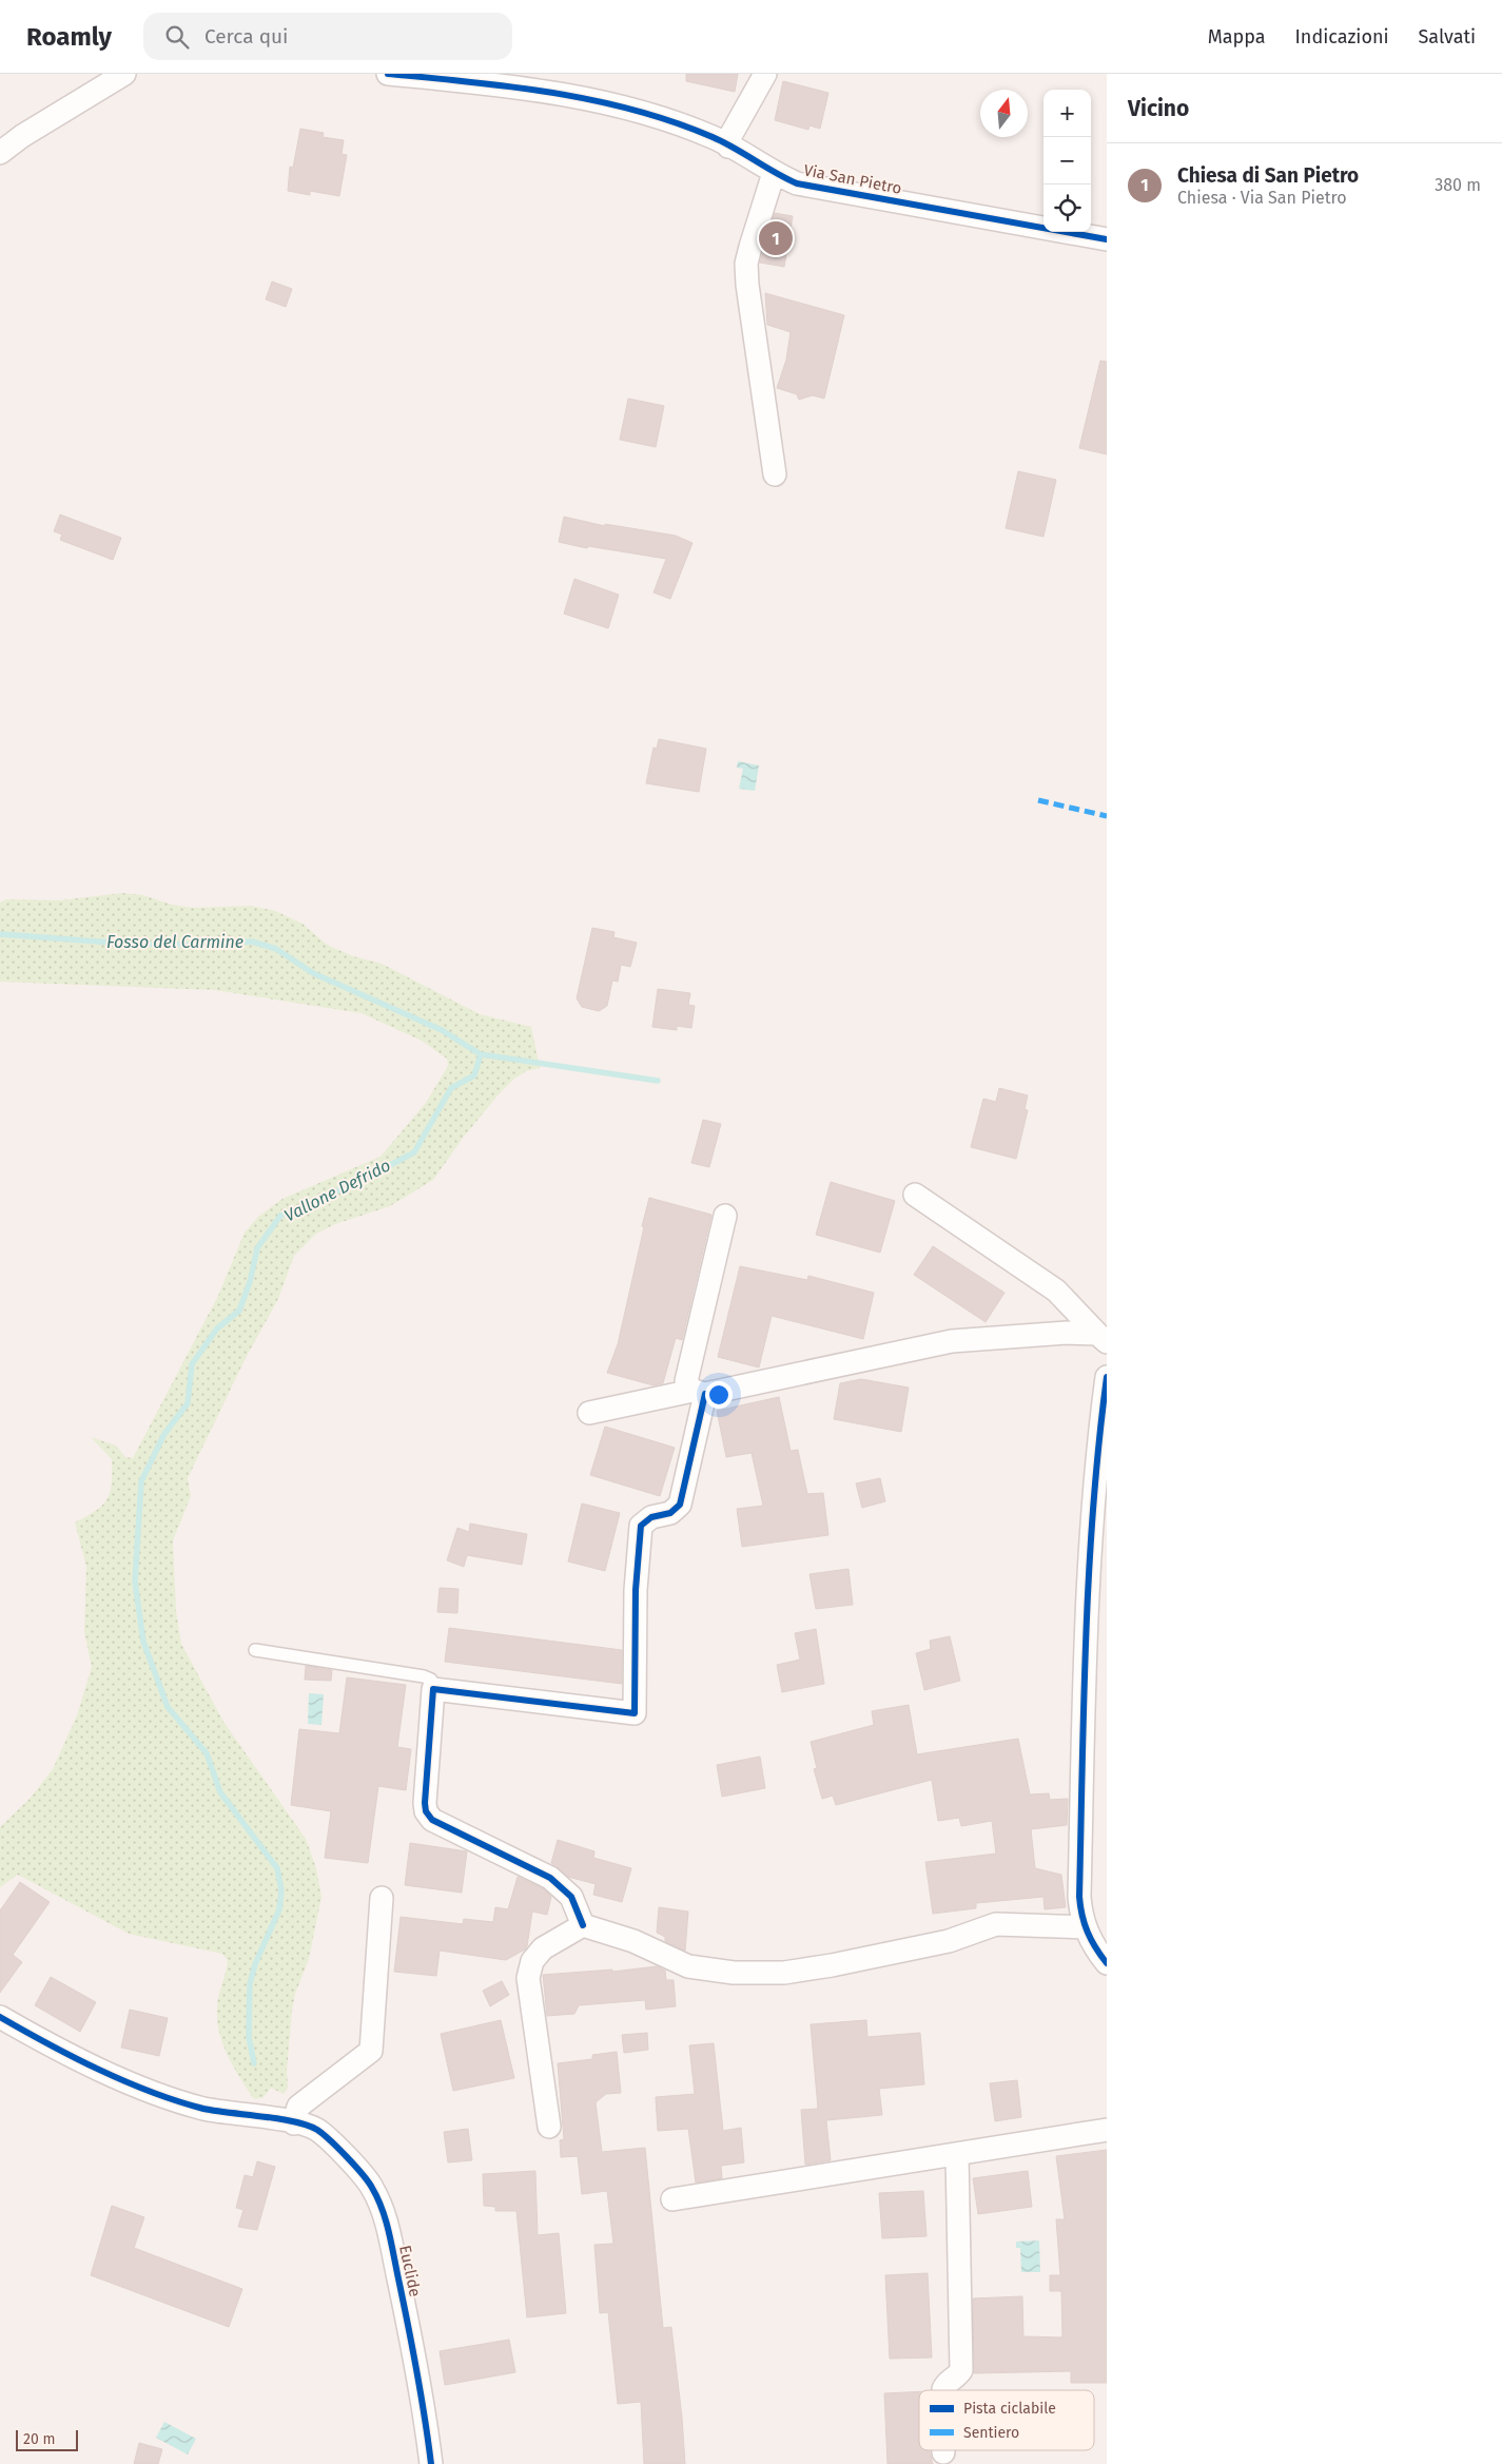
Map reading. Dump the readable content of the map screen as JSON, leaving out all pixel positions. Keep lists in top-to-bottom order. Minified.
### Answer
{"streets":{"street":["Via San Pietro","Euclide"]},"water":["Fosso del Carmine","Vallone Defrido"],"legend":["Pista ciclabile","Sentiero"],"scale_bar":"20 m","north":"top","page":{"header":"Roamly","search":"Cerca qui","nav":["Mappa","Indicazioni","Salvati"],"heading":"Vicino","map_buttons":["+","−"],"list":[{"mark":"1","name":"Chiesa di San Pietro","note":"Chiesa · Via San Pietro","value":"380 m"}],"pins":"1","scale":"20 m"}}
